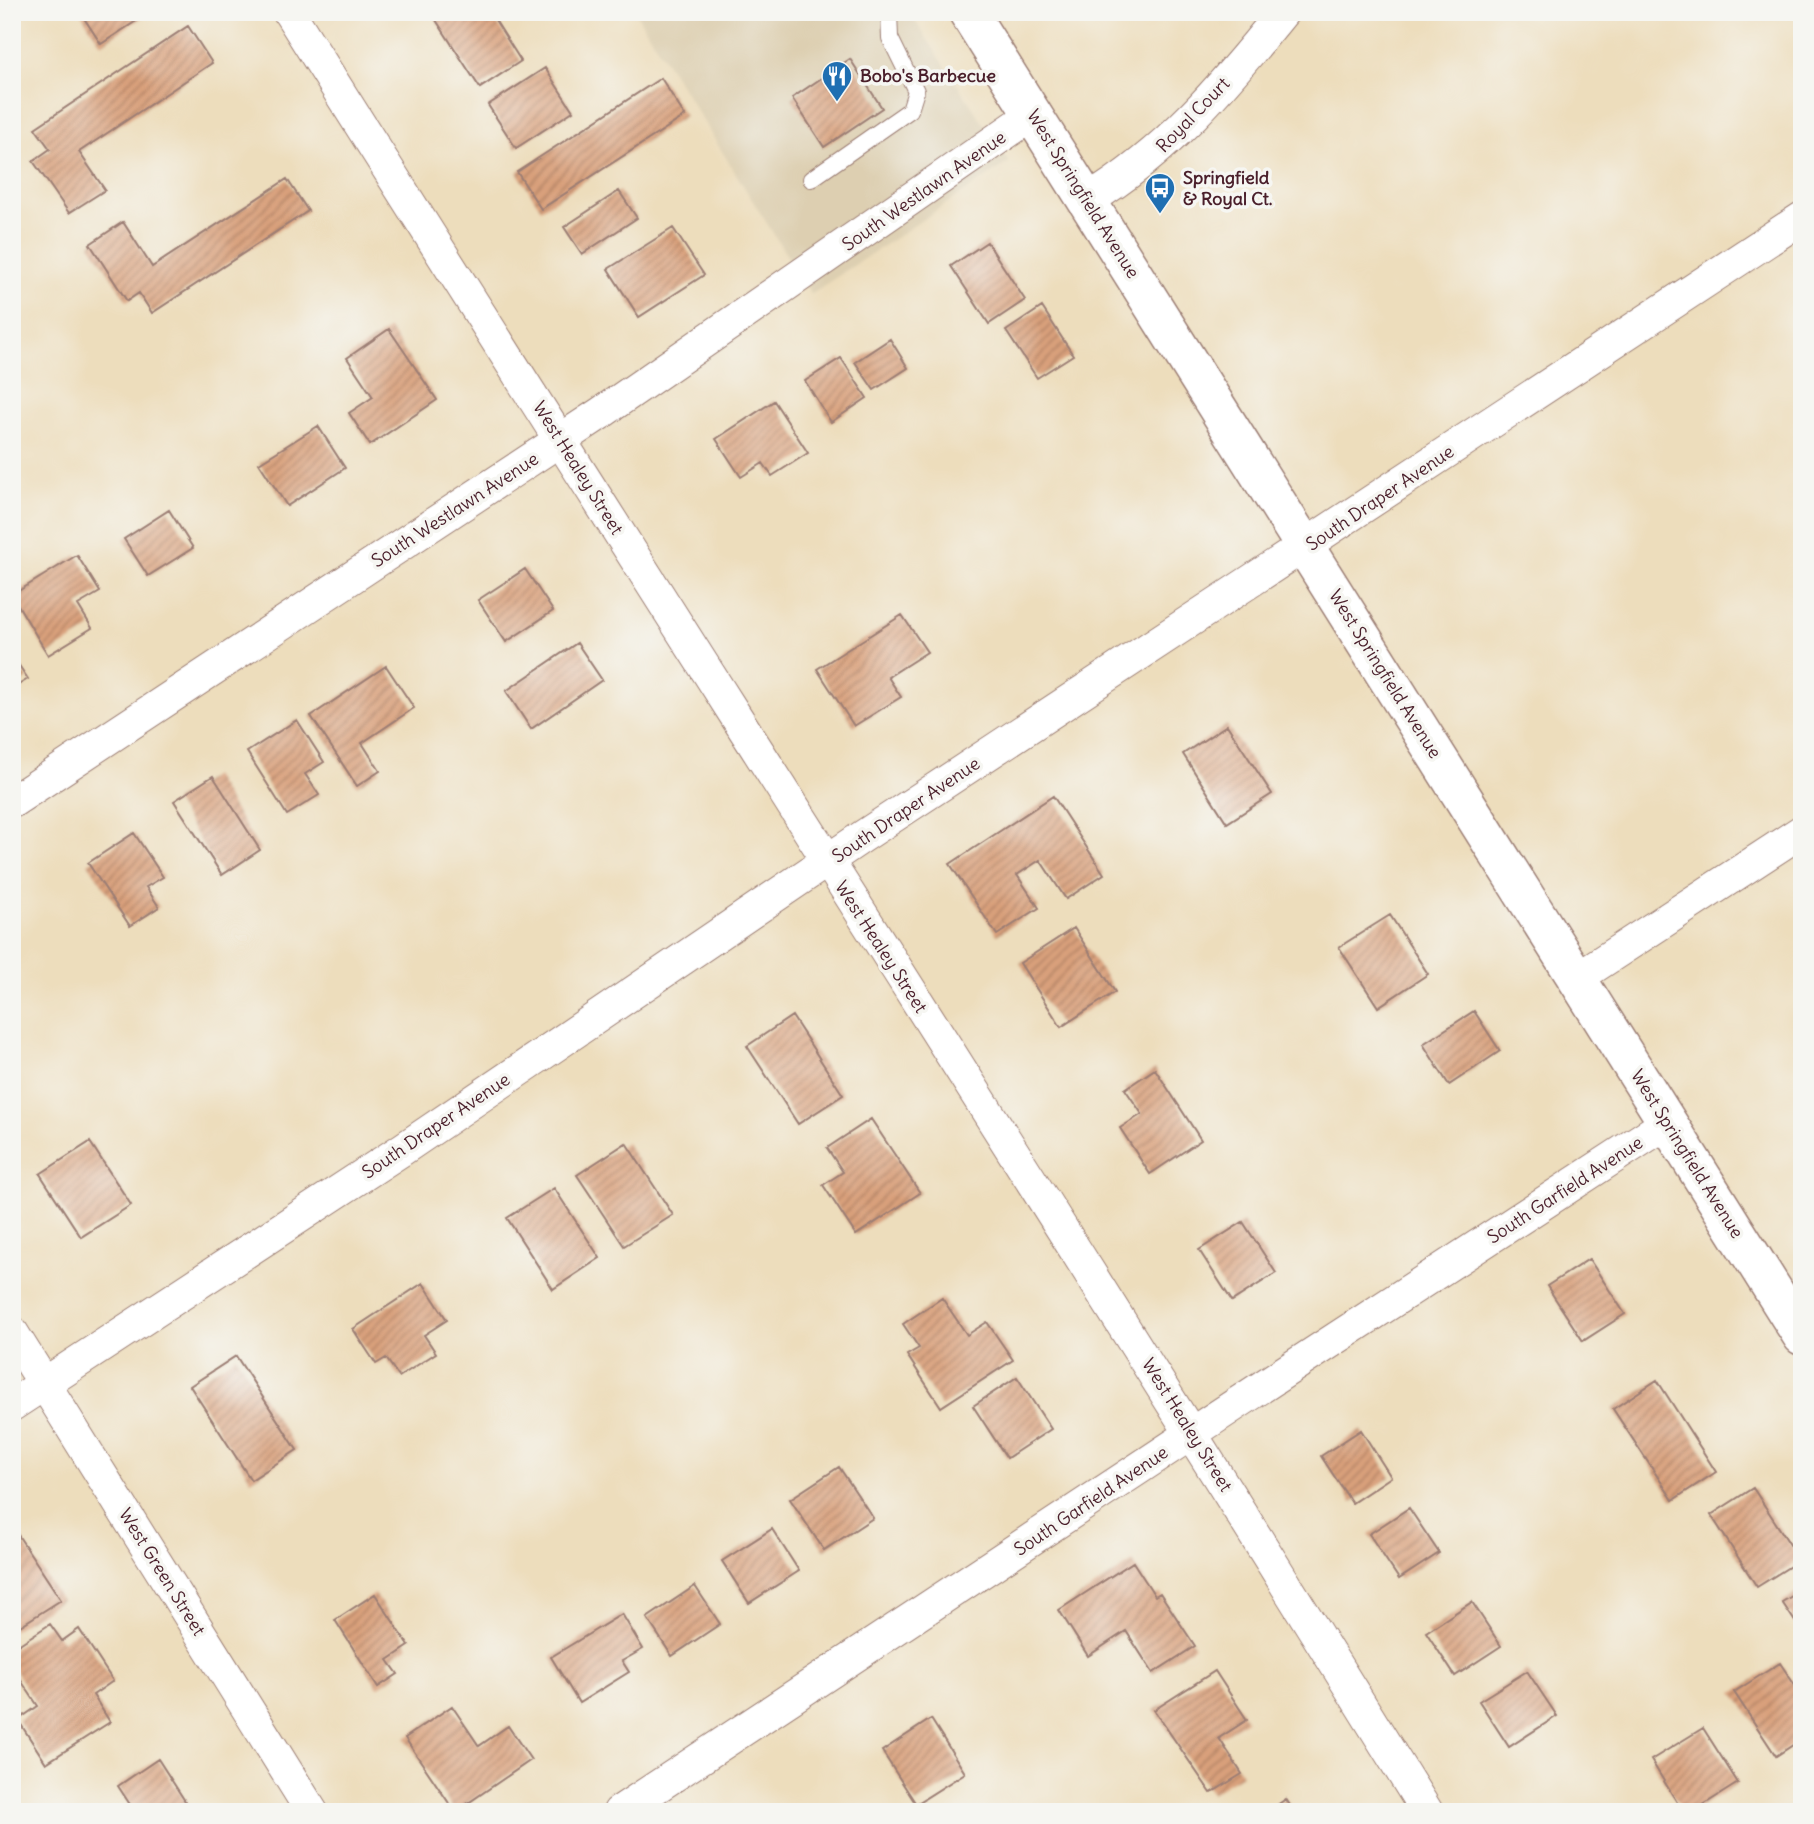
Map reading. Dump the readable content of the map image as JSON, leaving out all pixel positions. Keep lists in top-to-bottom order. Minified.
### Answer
{"streets":{"main road":["West Springfield Avenue"],"street":["Royal Court","South Westlawn Avenue","West Healey Street","South Draper Avenue","South Garfield Avenue","West Green Street"]},"crossings":[["Royal Court","West Springfield Avenue"],["South Westlawn Avenue","West Springfield Avenue"],["South Westlawn Avenue","West Healey Street"],["West Springfield Avenue","South Draper Avenue"],["West Springfield Avenue","South Garfield Avenue"],["West Healey Street","South Draper Avenue"],["West Healey Street","South Garfield Avenue"],["South Draper Avenue","West Green Street"]],"places":{"restaurant":["Bobo's Barbecue"],"bus stop":["Springfield & Royal Ct."]}}
